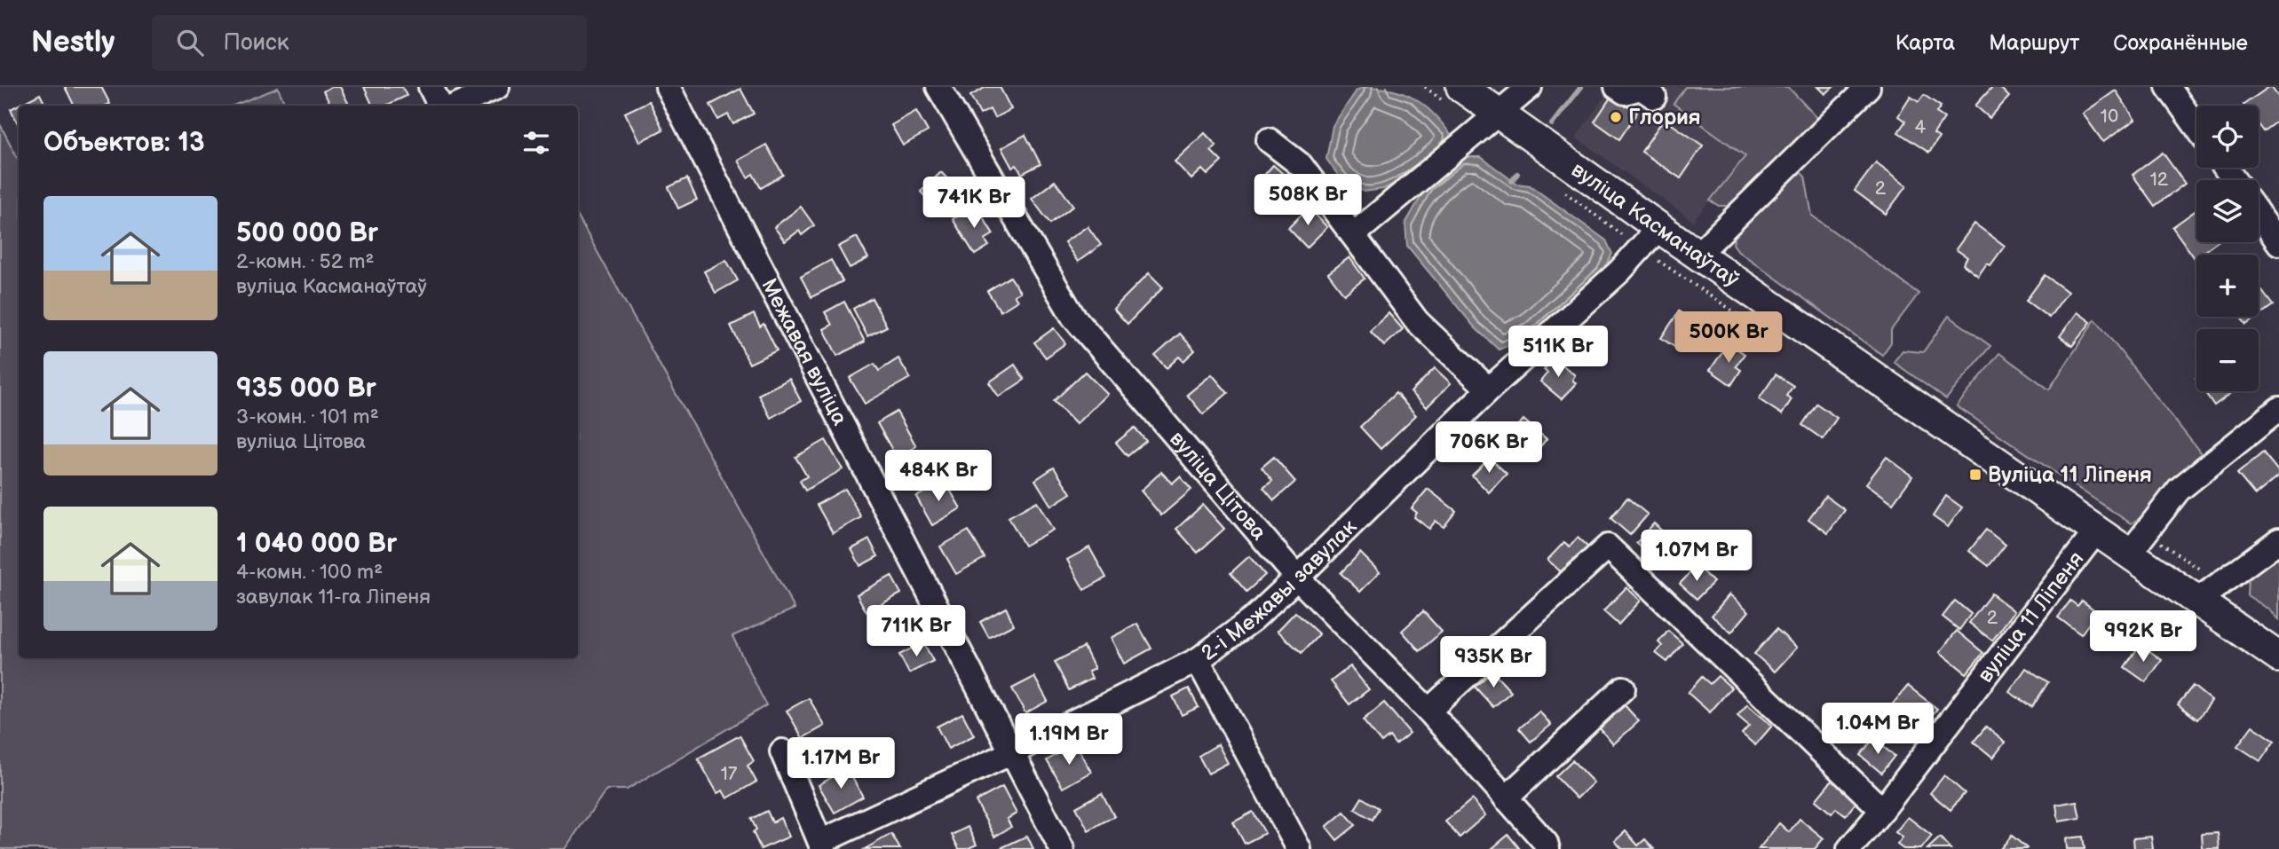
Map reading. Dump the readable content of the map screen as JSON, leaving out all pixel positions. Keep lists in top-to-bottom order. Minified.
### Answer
{"streets":{"main road":["вуліца Касманаўтаў"],"street":["Межавая вуліца","вуліца Цітова","2-і Межавы завулак","вуліца 11 Ліпеня"]},"crossings":[["вуліца Касманаўтаў","2-і Межавы завулак"],["вуліца Касманаўтаў","вуліца 11 Ліпеня"],["Межавая вуліца","2-і Межавы завулак"],["вуліца Цітова","2-і Межавы завулак"]],"places":{"other":["Глория"],"transit":["Вуліца 11 Ліпеня"]},"house_numbers":["10","4","12","2","2","17"],"page":{"header":"Nestly","search":"Поиск","nav":["Карта","Маршрут","Сохранённые"],"map_buttons":["+","−"],"heading":"Объектов: 13","price":["508K Br","741K Br","500K Br","511K Br","706K Br","484K Br","1.07M Br","711K Br","992K Br","935K Br","1.04M Br","1.19M Br","1.17M Br"],"list":[{"name":"500 000 Br","note":"2-комн. · 52 m² · вуліца Касманаўтаў"},{"name":"935 000 Br","note":"3-комн. · 101 m² · вуліца Цітова"},{"name":"1 040 000 Br","note":"4-комн. · 100 m² · завулак 11-га Ліпеня"}]}}
